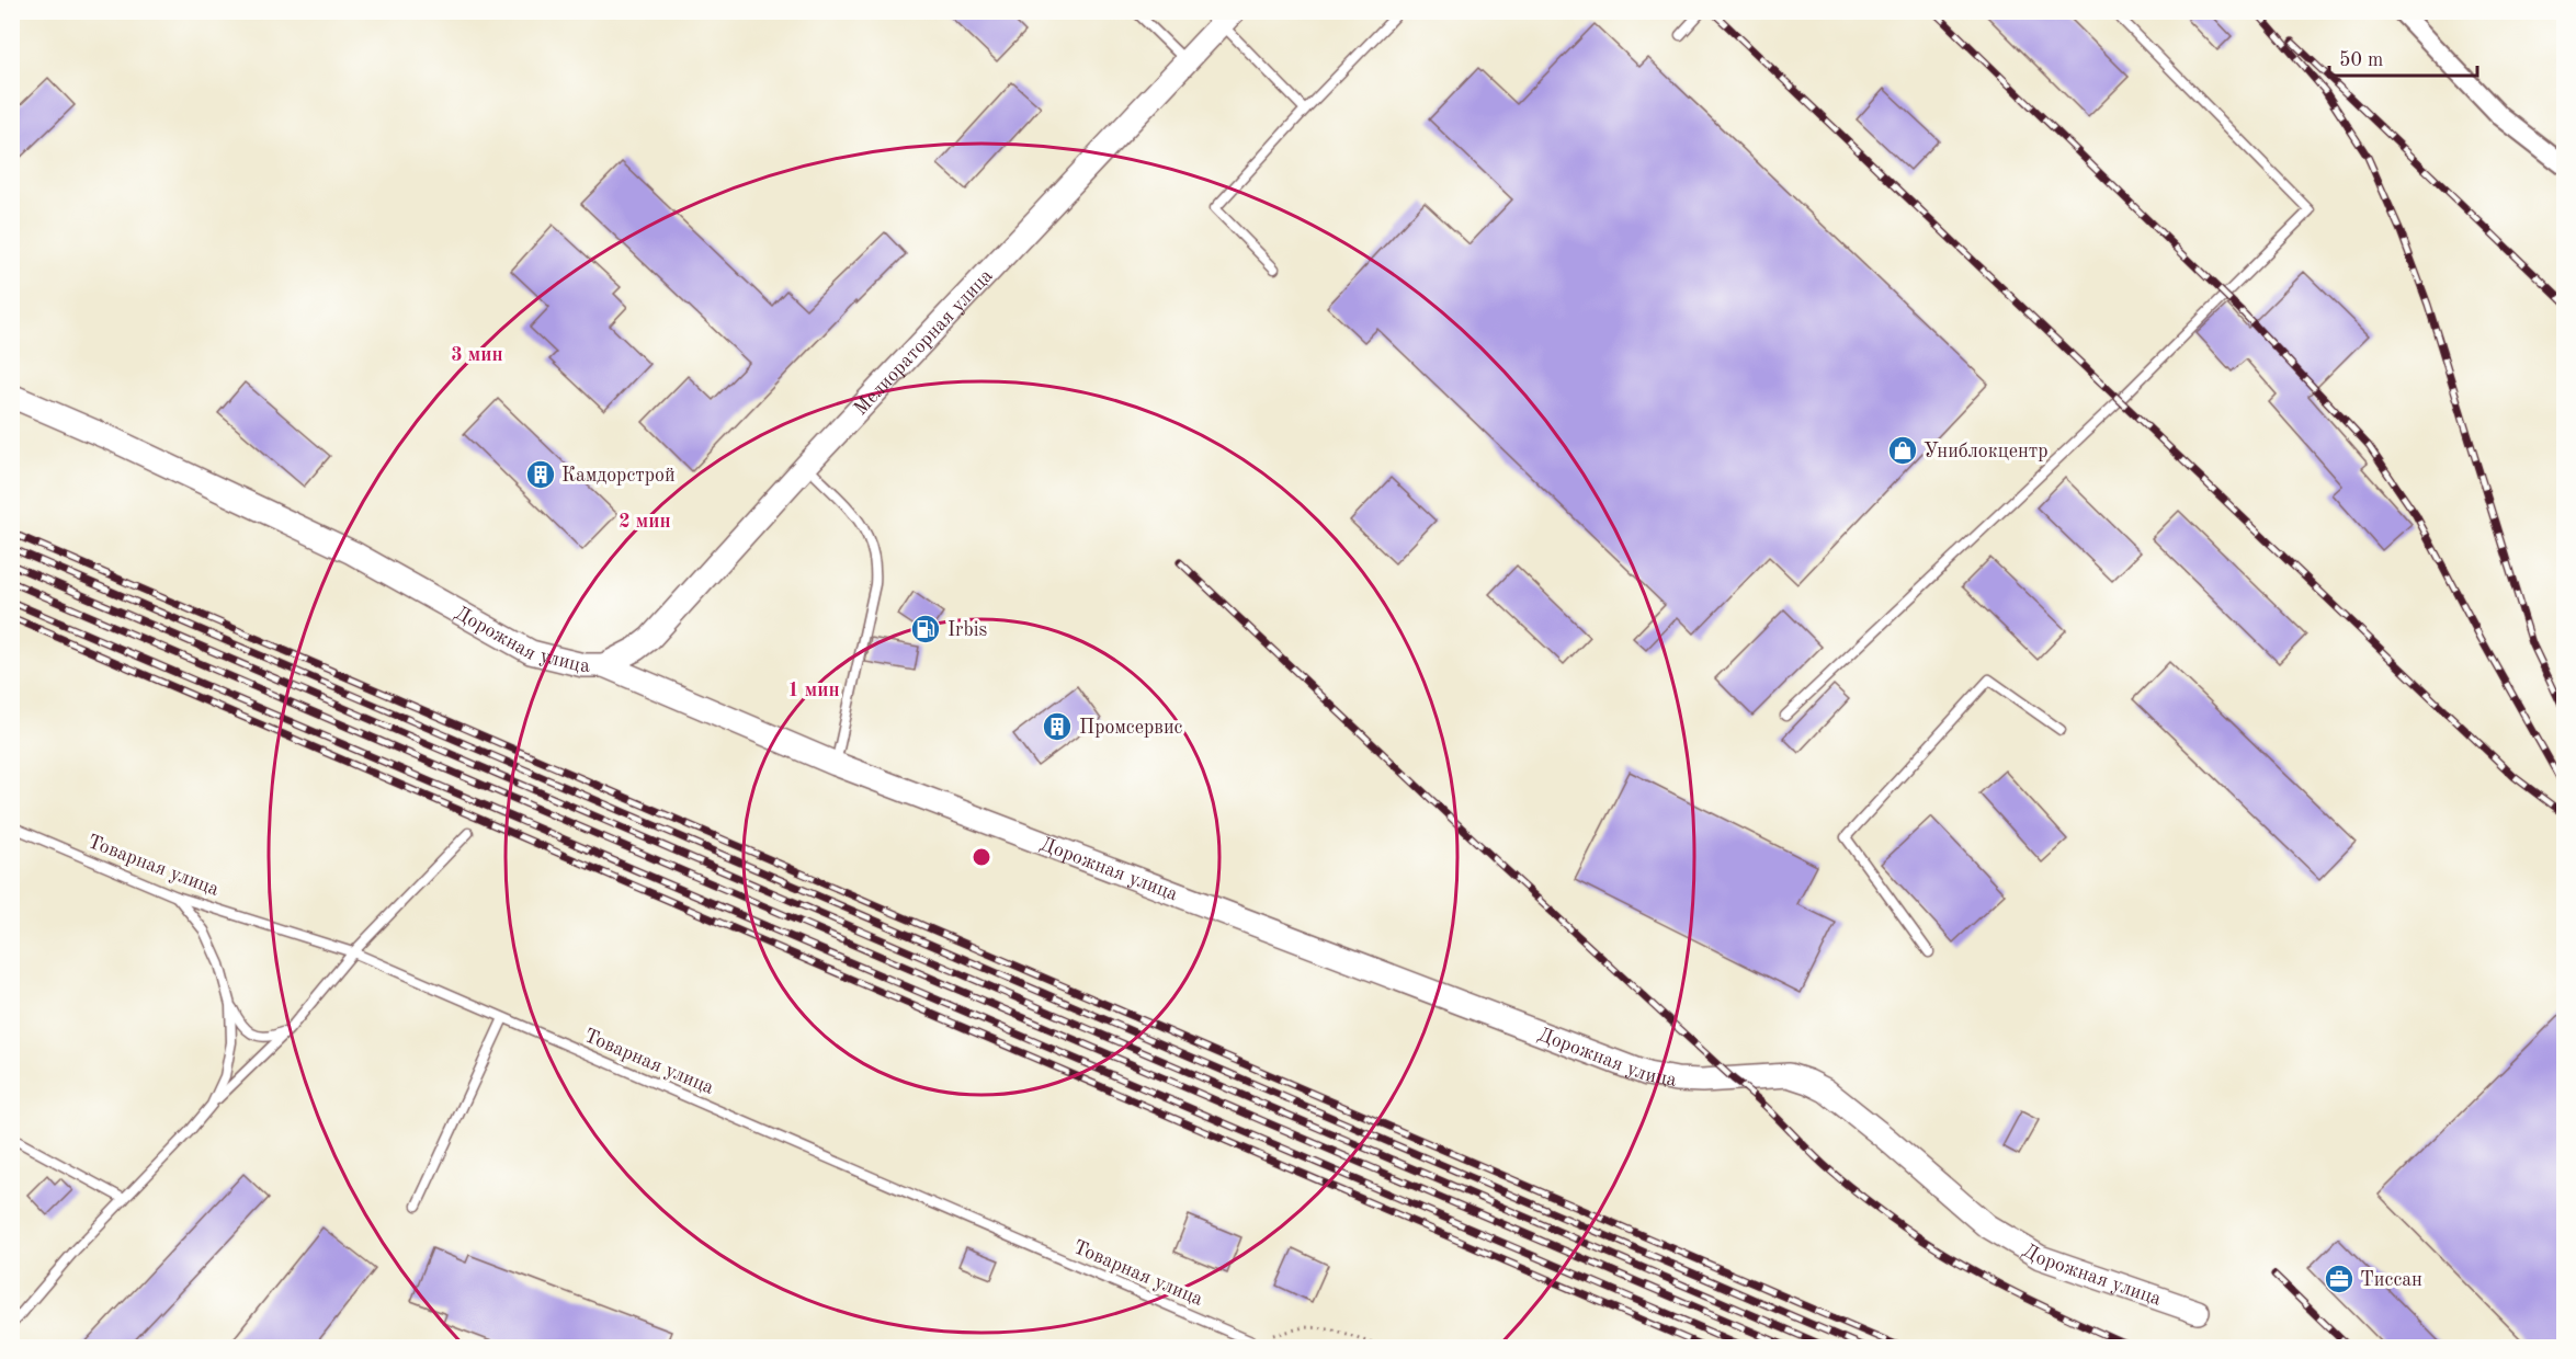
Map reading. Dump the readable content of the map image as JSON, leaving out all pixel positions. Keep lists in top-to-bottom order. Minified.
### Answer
{"streets":{"street":["Мелиораторная улица","Дорожная улица"],"lane":["Товарная улица"]},"crossings":[["Мелиораторная улица","Дорожная улица"]],"places":{"shop":["Униблокцентр"],"building":["Камдорстрой","Промсервис"],"fuel station":["Irbis"],"office":["Тиссан"]},"scale_bar":"50 m","rings":["3 мин","2 мин","1 мин"]}
